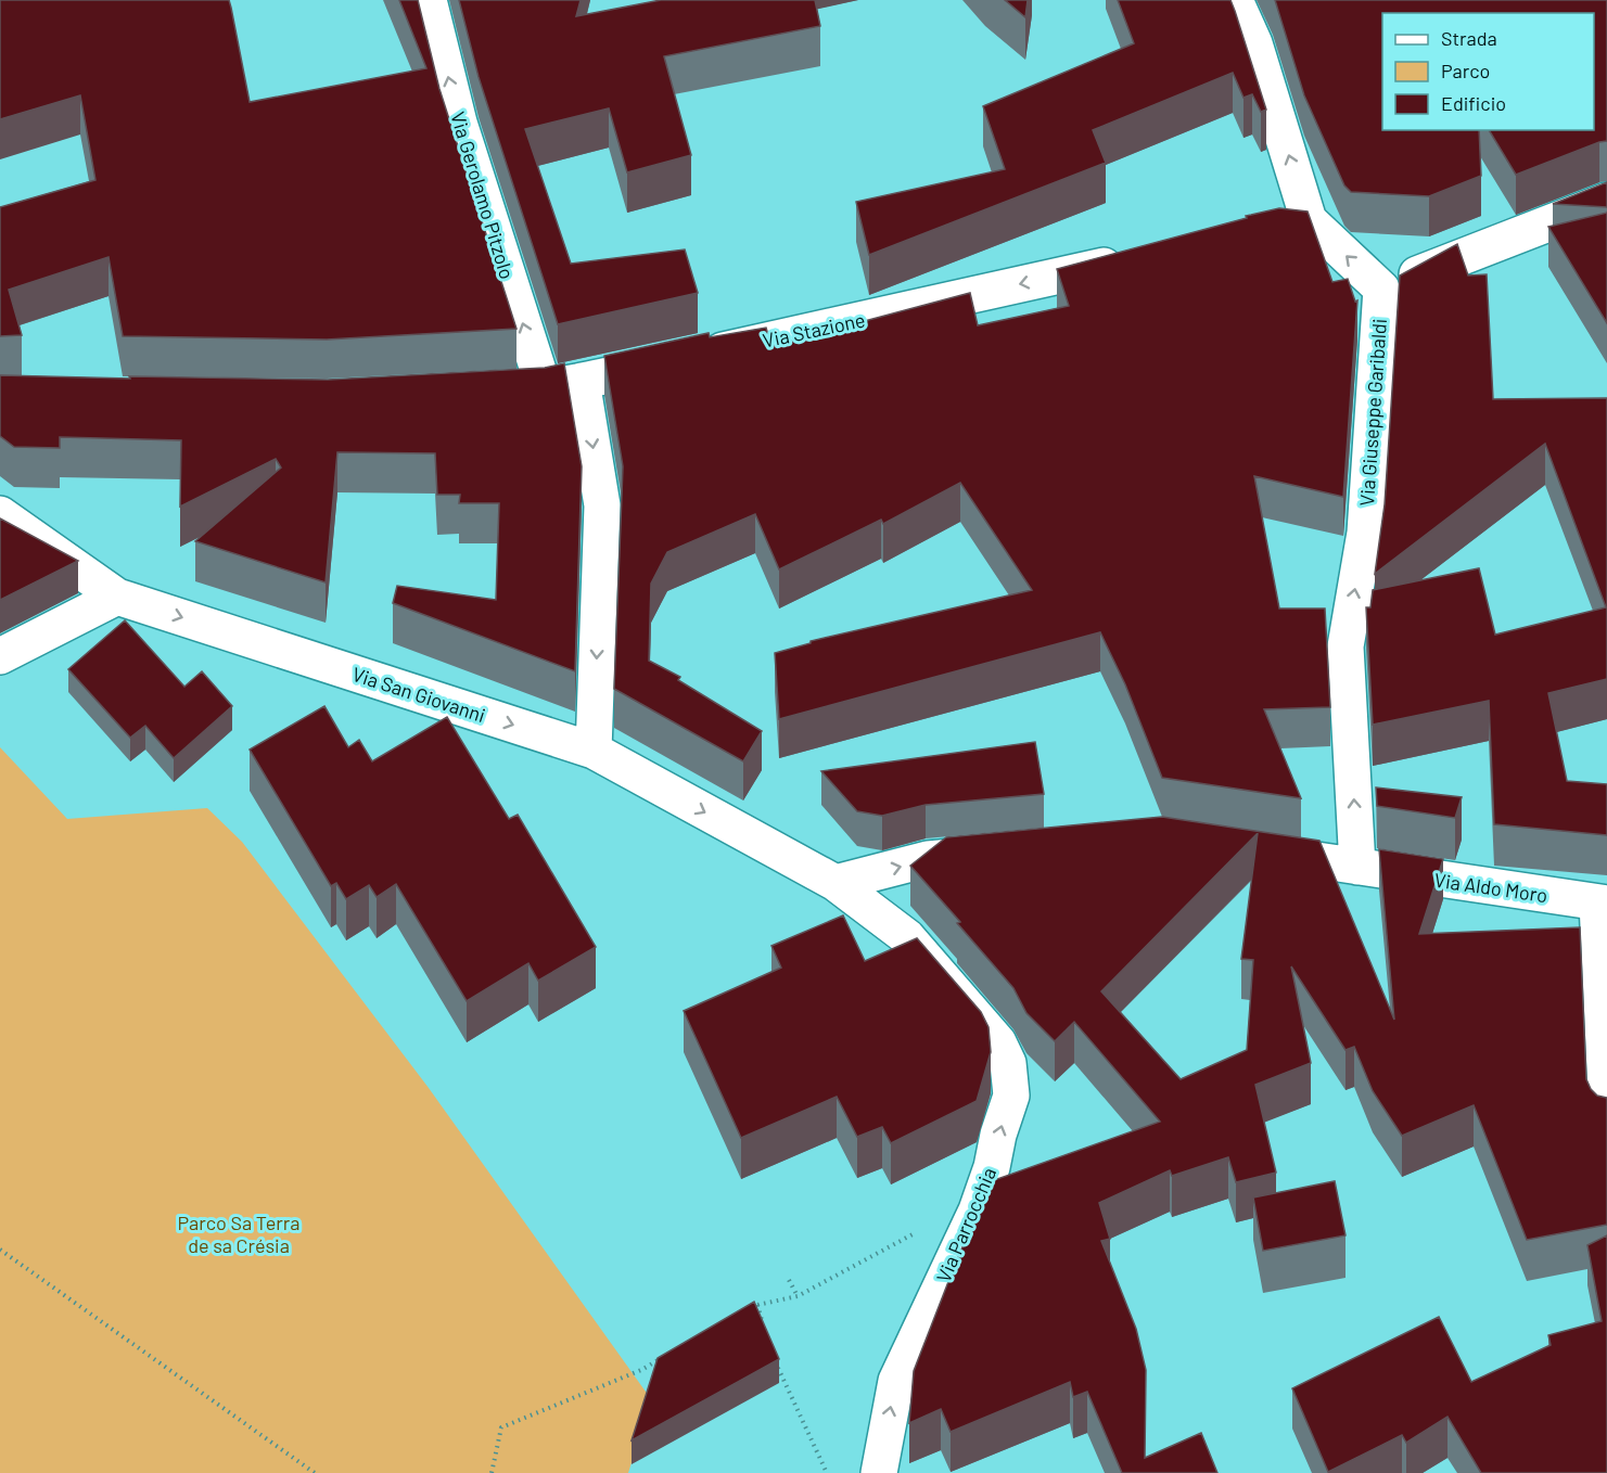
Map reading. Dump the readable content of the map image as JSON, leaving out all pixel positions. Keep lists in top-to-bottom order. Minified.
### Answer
{"streets":{"street":["Via Gerolamo Pitzolo","Via Stazione","Via Giuseppe Garibaldi","Via San Giovanni","Via Aldo Moro","Via Parrocchia"]},"crossings":[["Via Gerolamo Pitzolo","Via Stazione"],["Via Giuseppe Garibaldi","Via Aldo Moro"],["Via San Giovanni","Via Parrocchia"]],"one_way":["Via Gerolamo Pitzolo","Via Stazione","Via Giuseppe Garibaldi","Via San Giovanni","Via Parrocchia"],"parks":["Parco Sa Terra de sa Crésia"],"legend":["Strada","Parco","Edificio"]}
